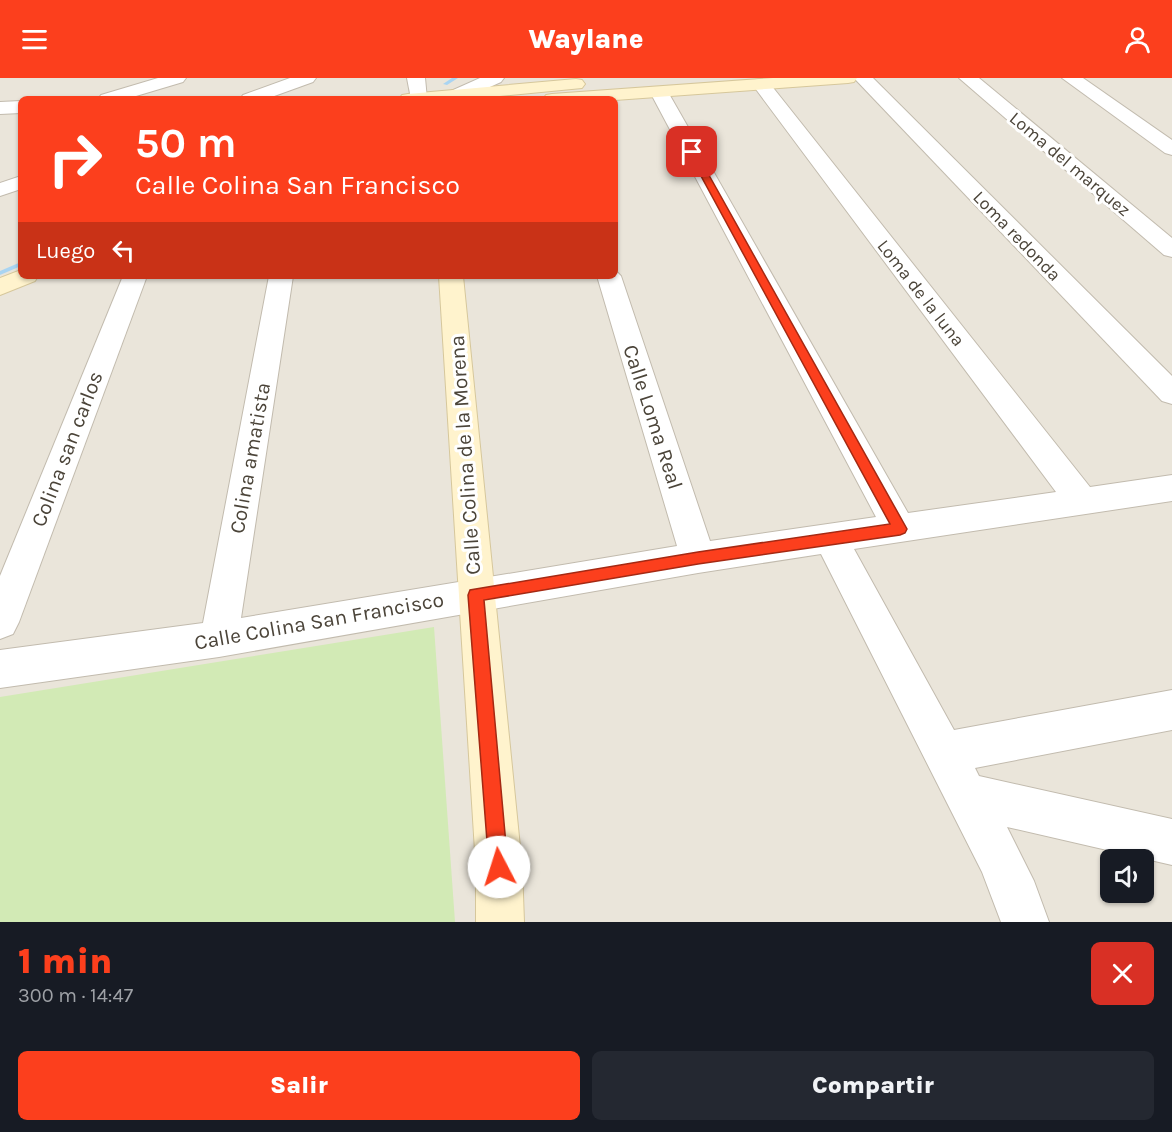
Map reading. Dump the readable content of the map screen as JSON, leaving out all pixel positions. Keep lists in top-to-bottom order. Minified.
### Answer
{"streets":{"street":["Loma del marquez","Loma redonda","Loma de la luna","Calle Loma Real","Colina san carlos","Calle Colina de la Morena","Colina amatista","Calle Colina San Francisco"]},"crossings":[["Loma de la luna","Calle Colina San Francisco"],["Calle Loma Real","Calle Colina San Francisco"],["Calle Colina de la Morena","Calle Colina San Francisco"],["Colina amatista","Calle Colina San Francisco"]],"page":{"header":"Waylane","turn":["50 m","Calle Colina San Francisco"],"then":"Luego","heading":["1 min","300 m · 14:47"],"buttons":["Salir","Compartir"]}}
